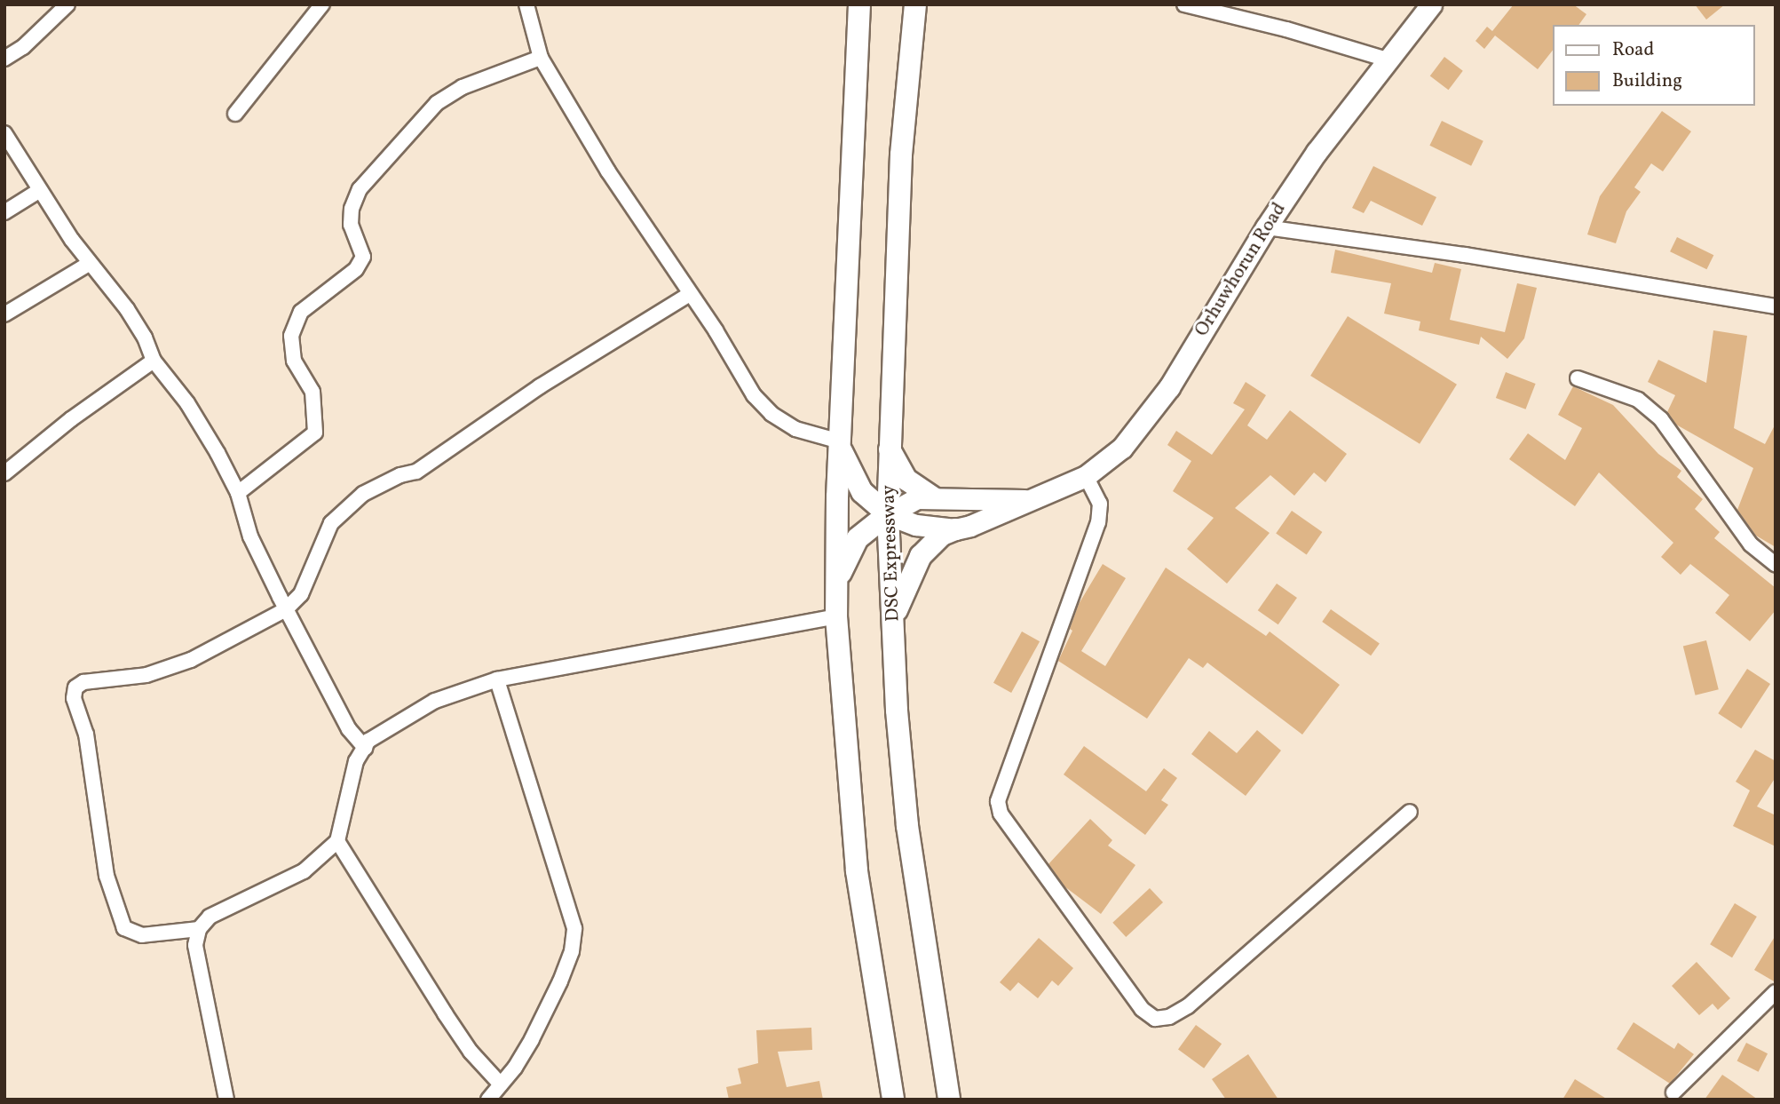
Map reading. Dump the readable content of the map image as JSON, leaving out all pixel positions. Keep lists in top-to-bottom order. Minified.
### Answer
{"streets":{"main road":["DSC Expressway"],"street":["Orhuwhorun Road"]},"legend":["Road","Building"]}
